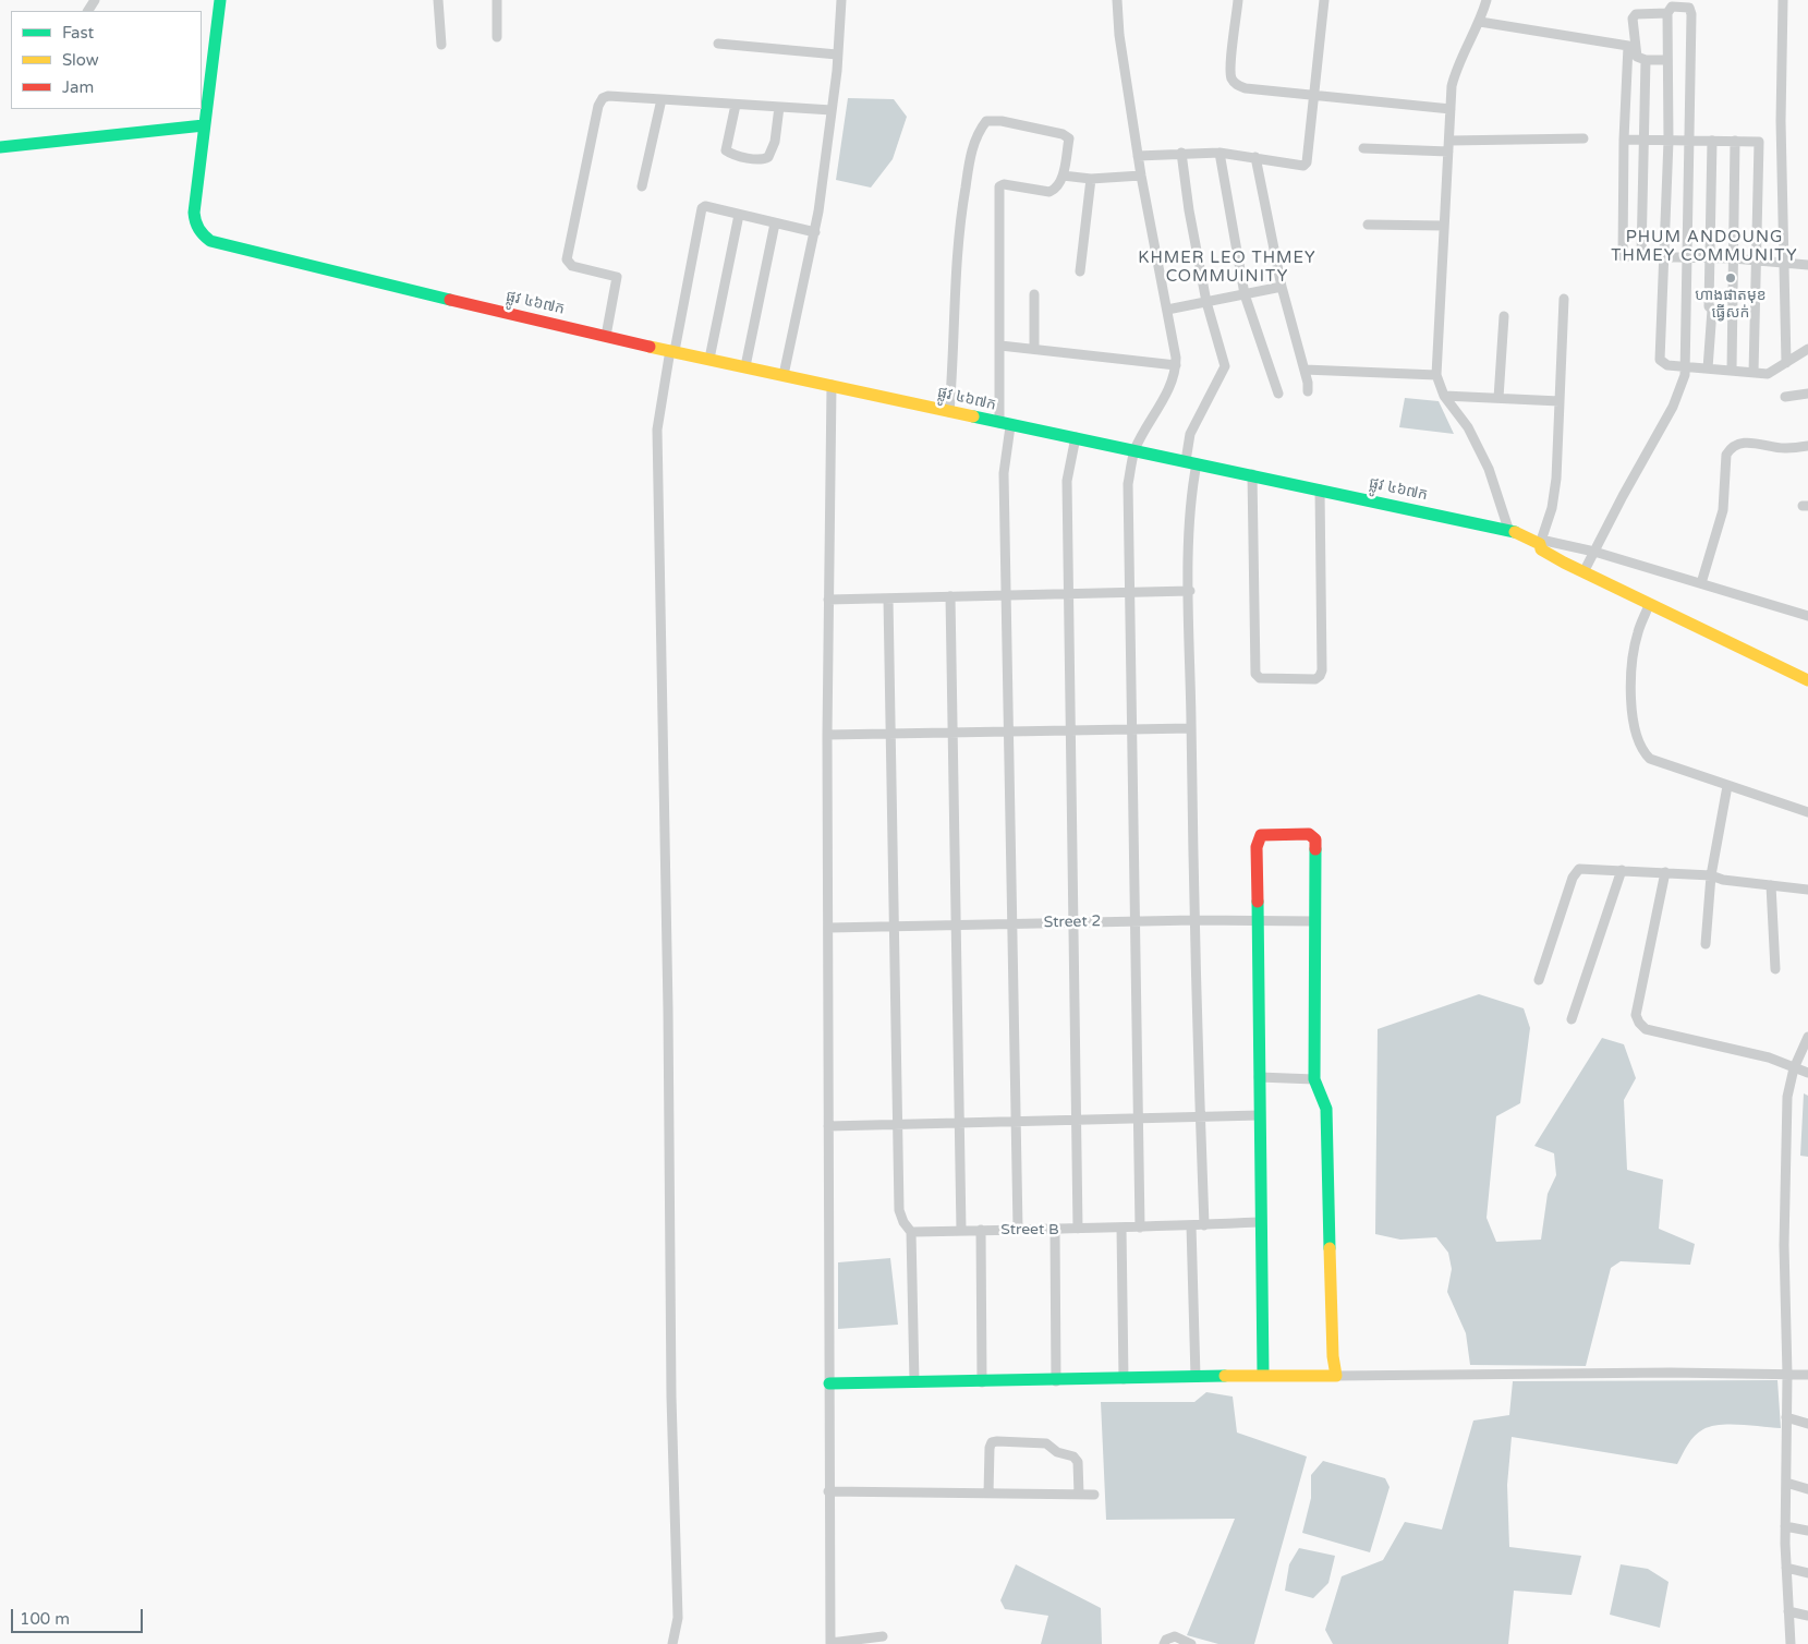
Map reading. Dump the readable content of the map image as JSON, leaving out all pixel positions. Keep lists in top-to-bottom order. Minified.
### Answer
{"streets":{"street":["ផ្លូវ ៤៦៧ក","Street 2","Street B"]},"districts":["PHUM ANDOUNG THMEY COMMUNITY","KHMER LEO THMEY COMMUINITY"],"places":["ហាងផាតមុខ ធ្វើសក់"],"legend":["Fast","Slow","Jam"],"scale_bar":"100 m"}
